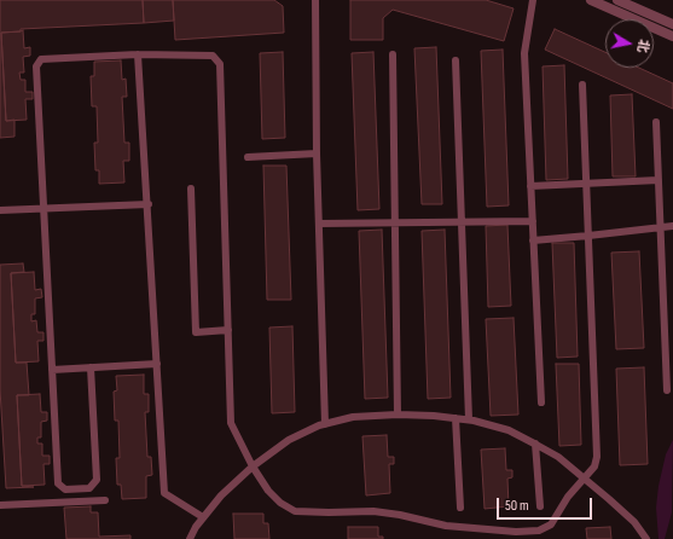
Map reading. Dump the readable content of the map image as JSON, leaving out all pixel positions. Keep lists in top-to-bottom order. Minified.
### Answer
{"scale_bar":"50 m","north":"right"}
